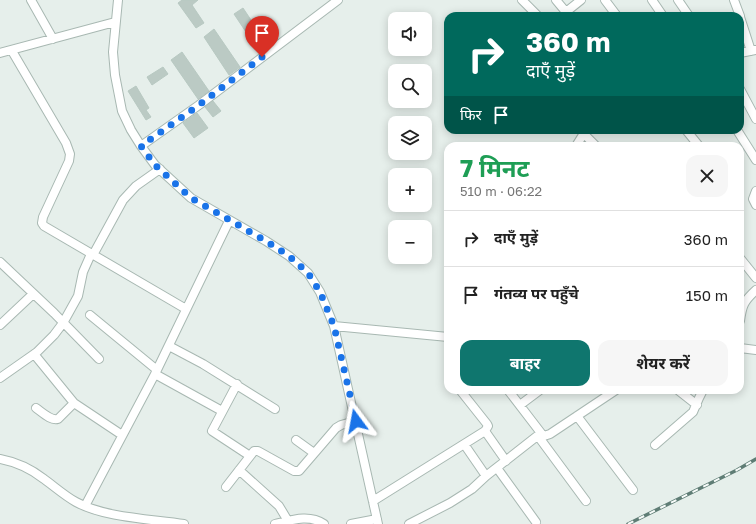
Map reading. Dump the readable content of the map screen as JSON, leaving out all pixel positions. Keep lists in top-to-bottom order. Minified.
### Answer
{"page":{"map_buttons":["+","−"],"turn":["360 m","दाएँ मुड़ें"],"then":"फिर","heading":["7 मिनट","510 m · 06:22"],"list":[{"name":"दाएँ मुड़ें","value":"360 m"},{"name":"गंतव्य पर पहुँचे","value":"150 m"}],"buttons":["बाहर","शेयर करें"]}}
